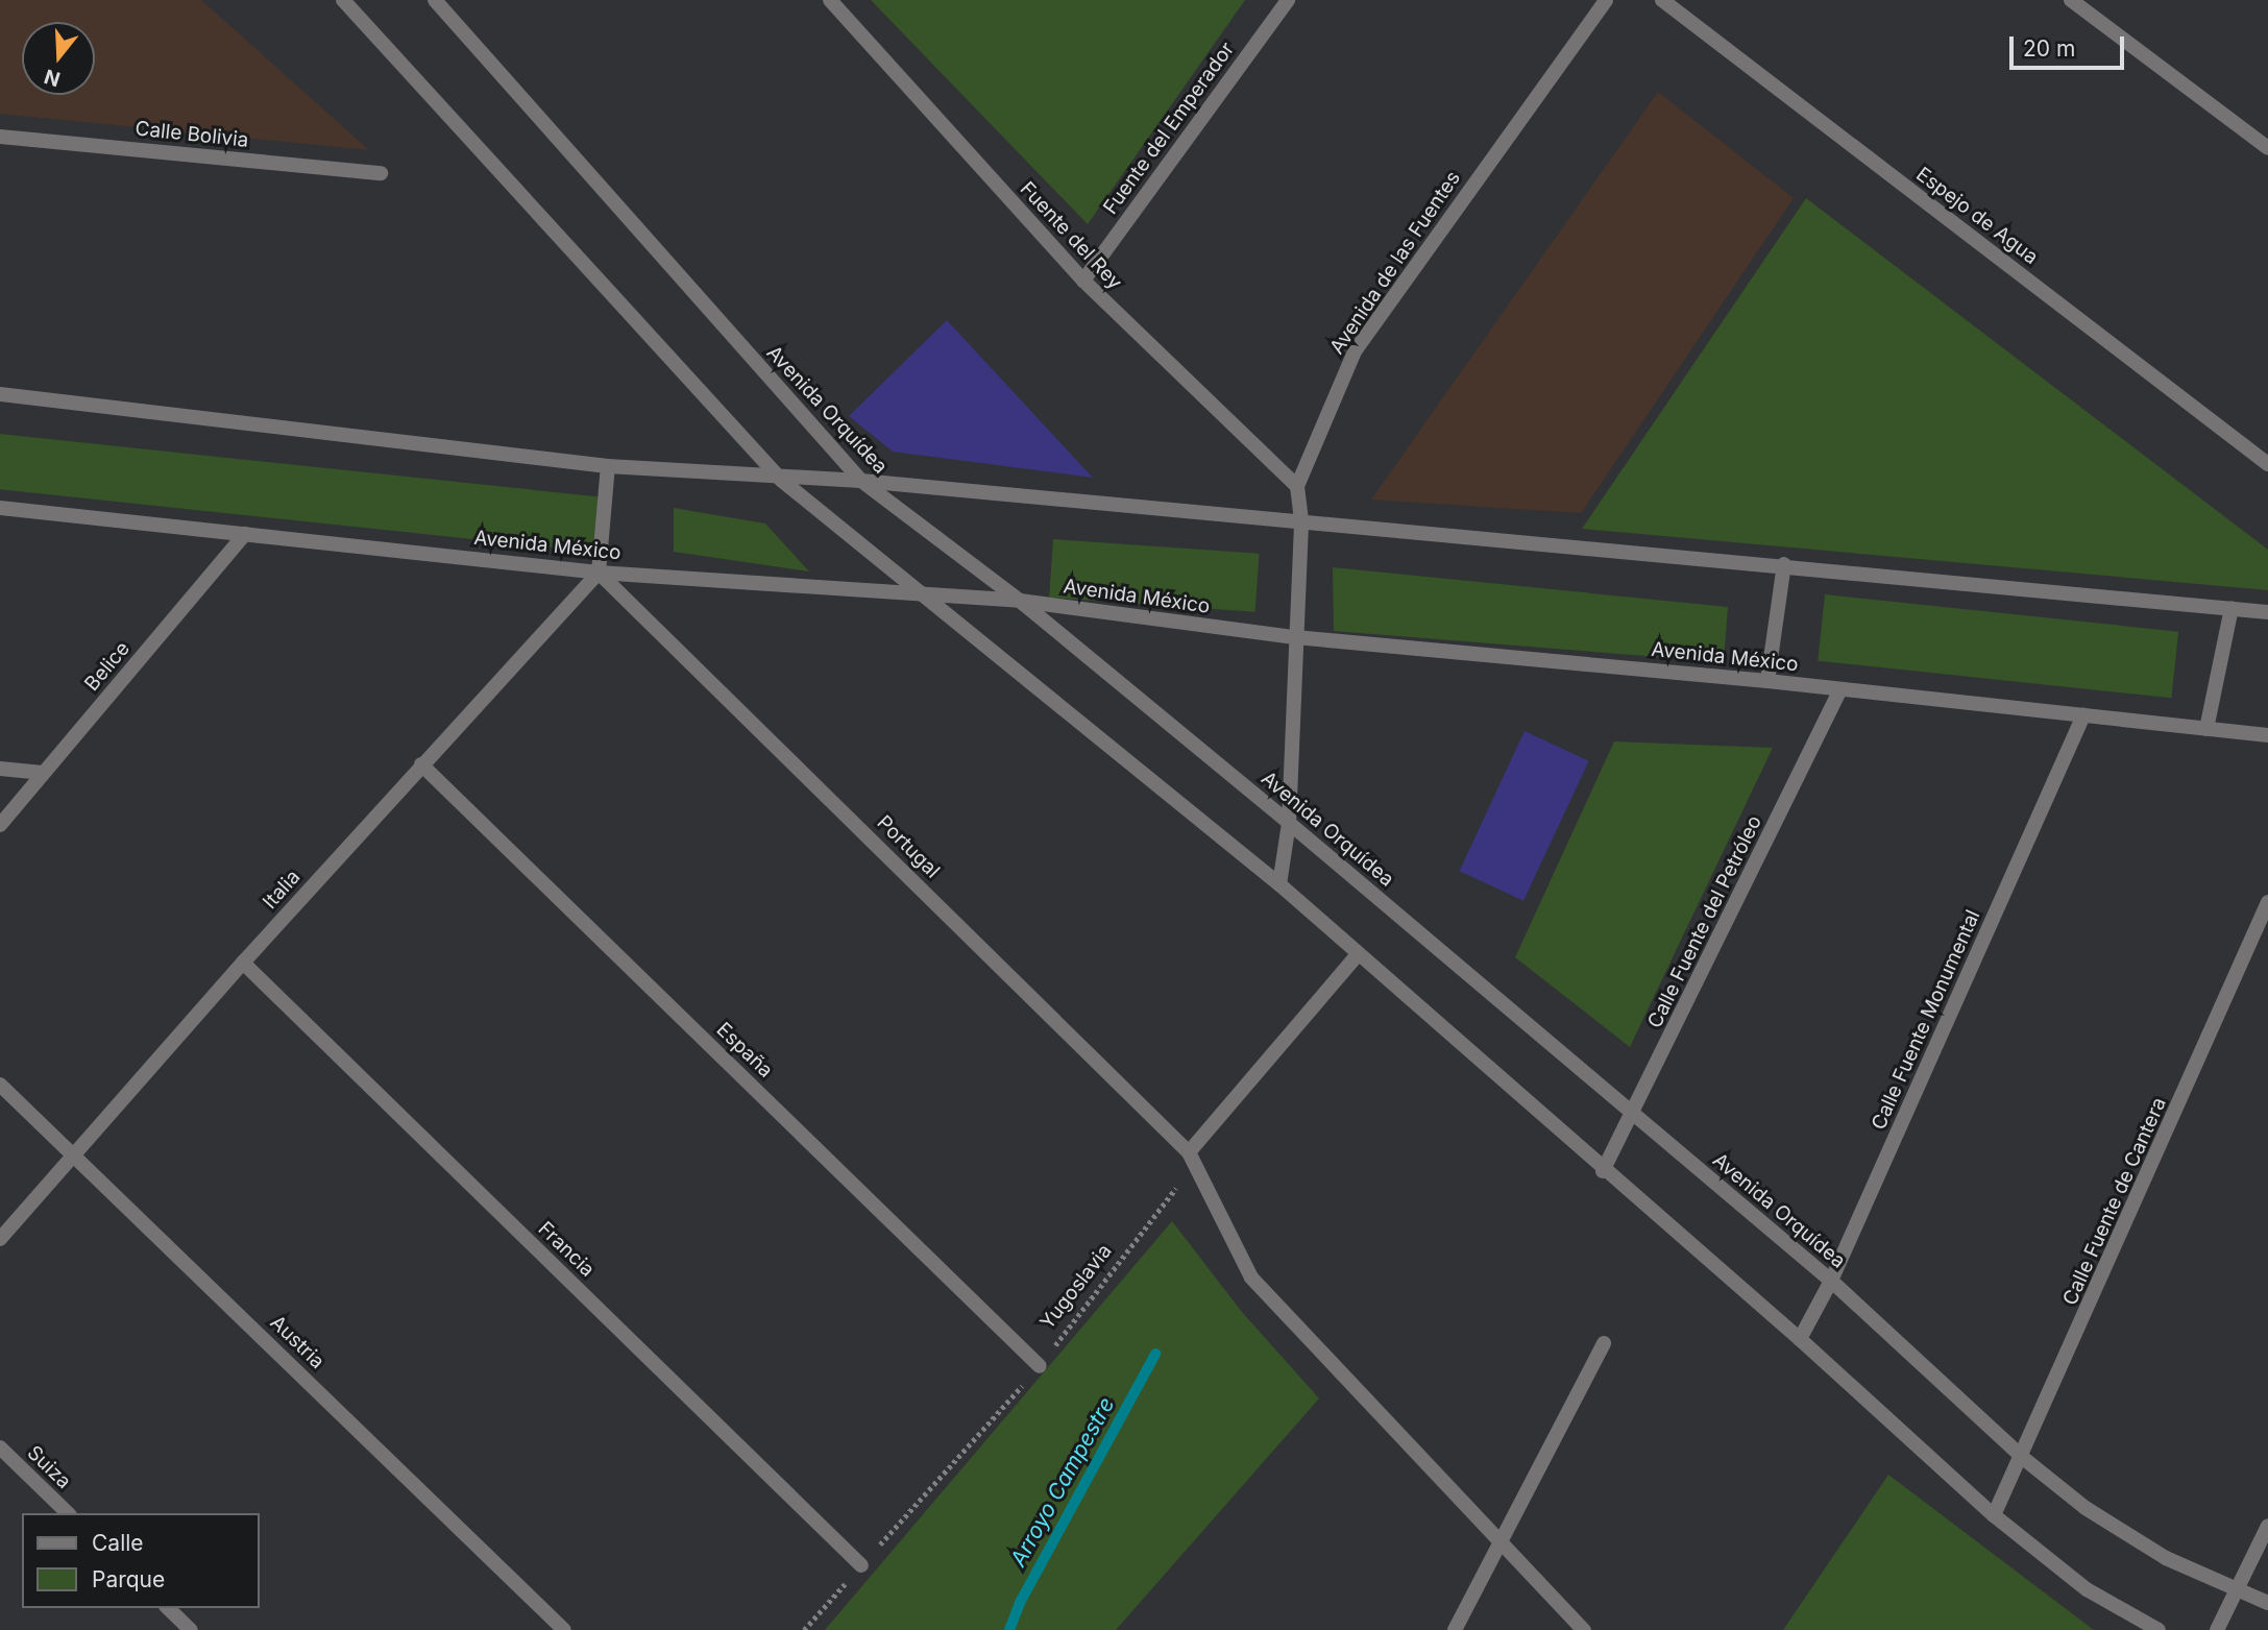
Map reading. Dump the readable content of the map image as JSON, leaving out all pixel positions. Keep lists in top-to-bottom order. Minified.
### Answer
{"streets":{"street":["Fuente del Emperador","Calle Bolivia","Espejo de Agua","Fuente del Rey","Avenida de las Fuentes","Avenida Orquídea","Avenida México","Belice","Portugal","Italia","Calle Fuente del Petróleo","Calle Fuente Monumental","España","Calle Fuente de Cantera","Francia","Austria","Suiza"],"path":["Yugoslavia"]},"crossings":[["Fuente del Emperador","Fuente del Rey"],["Fuente del Rey","Avenida de las Fuentes"],["Avenida Orquídea","Avenida México"],["Avenida Orquídea","Calle Fuente del Petróleo"],["Avenida Orquídea","Calle Fuente Monumental"],["Avenida Orquídea","Calle Fuente de Cantera"],["Avenida México","Belice"],["Avenida México","Portugal"],["Avenida México","Italia"],["Avenida México","Calle Fuente del Petróleo"],["Avenida México","Calle Fuente Monumental"],["Portugal","Italia"],["Portugal","Yugoslavia"],["Italia","España"],["Italia","Francia"],["Italia","Austria"],["España","Yugoslavia"],["Francia","Yugoslavia"]],"water":["Arroyo Campestre"],"legend":["Calle","Parque"],"scale_bar":"20 m","north":"bottom"}
